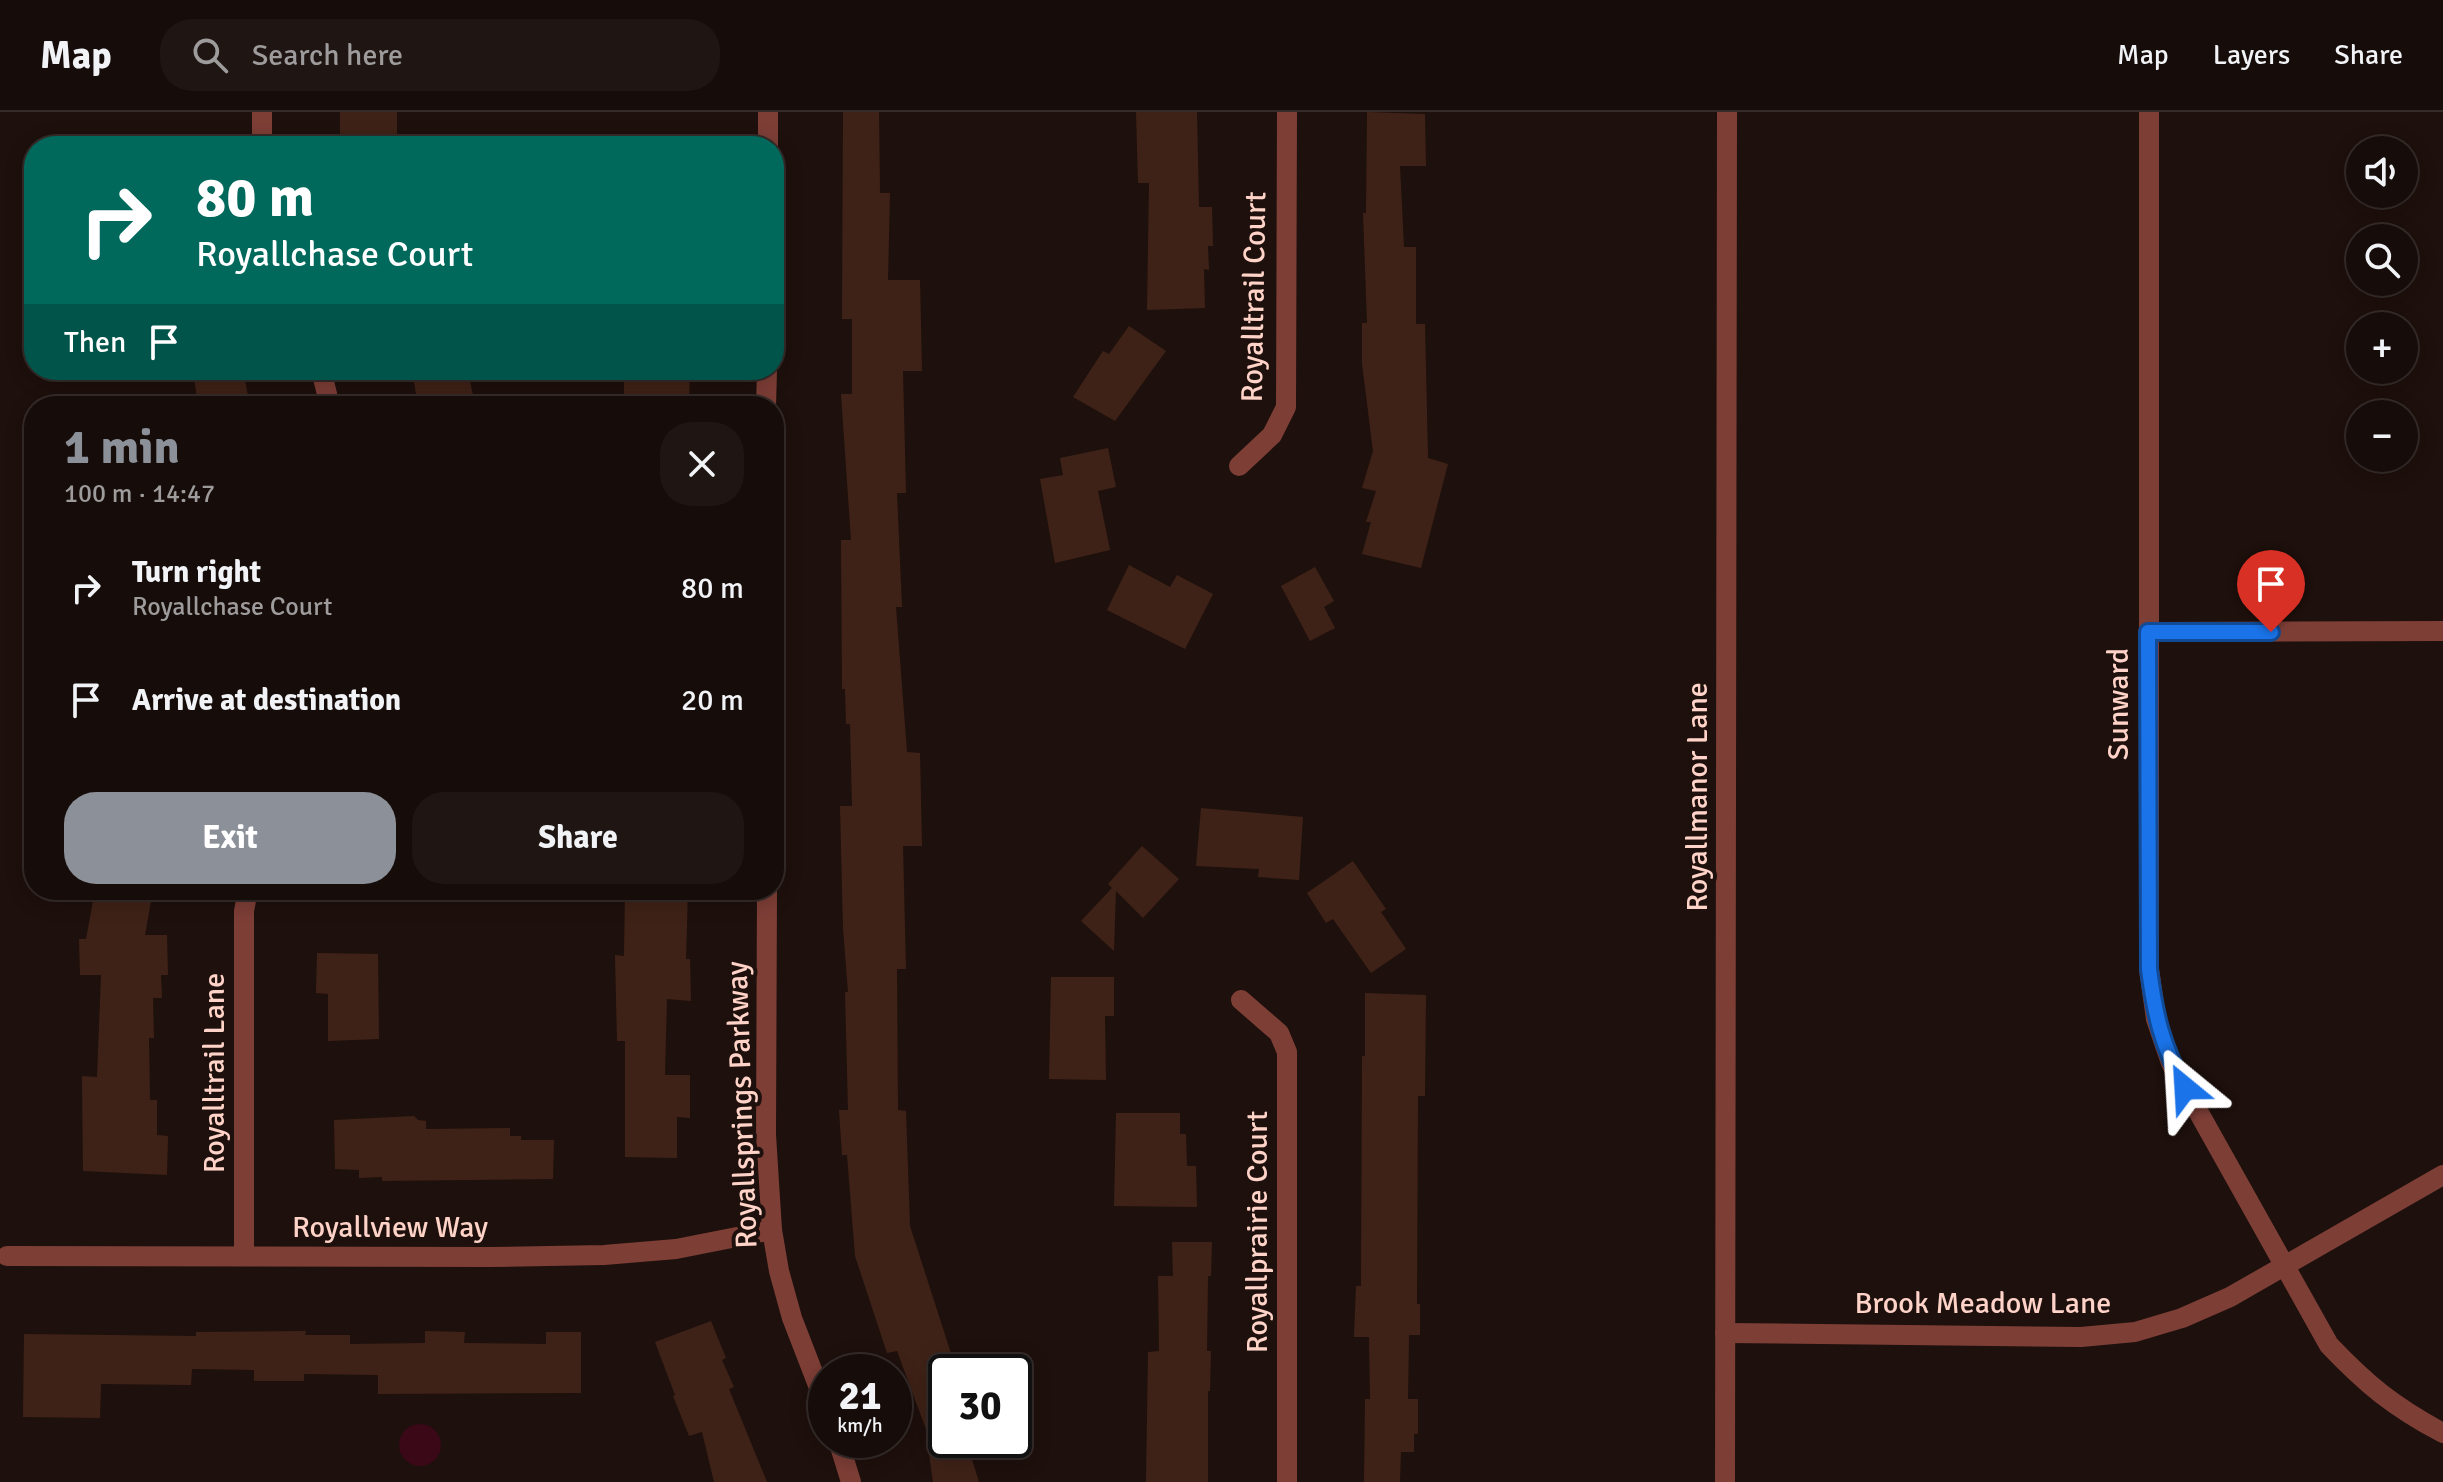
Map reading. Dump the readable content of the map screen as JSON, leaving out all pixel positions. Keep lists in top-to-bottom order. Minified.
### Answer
{"streets":{"street":["Royalltrail Court","Sunward","Royallmanor Lane","Royalltrail Lane","Royallsprings Parkway","Royallview Way","Royallprairie Court","Brook Meadow Lane"]},"crossings":[["Sunward","Brook Meadow Lane"],["Royallmanor Lane","Brook Meadow Lane"],["Royalltrail Lane","Royallview Way"],["Royallsprings Parkway","Royallview Way"]],"page":{"header":"Map","search":"Search here","nav":["Map","Layers","Share"],"map_buttons":["+","−"],"turn":["80 m","Royallchase Court"],"then":"Then","heading":["1 min","100 m · 14:47"],"list":[{"name":"Turn right","note":"Royallchase Court","value":"80 m"},{"name":"Arrive at destination","value":"20 m"}],"buttons":["Exit","Share"],"speed":"21 km/h","limit":"30"}}
